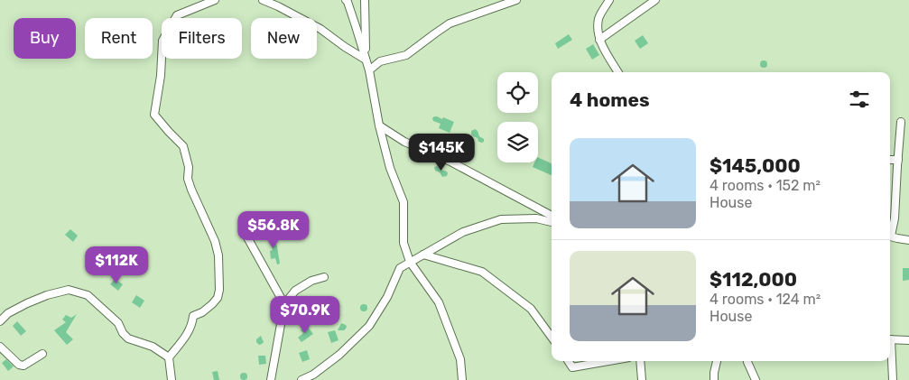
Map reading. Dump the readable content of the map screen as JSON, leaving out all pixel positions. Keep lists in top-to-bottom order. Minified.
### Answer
{"page":{"chip":["Buy","Rent","Filters","New"],"heading":"4 homes","list":[{"name":"$145,000","note":"4 rooms · 152 m² · House"},{"name":"$112,000","note":"4 rooms · 124 m² · House"}],"price":["$145K","$56.8K","$112K","$70.9K"]}}
